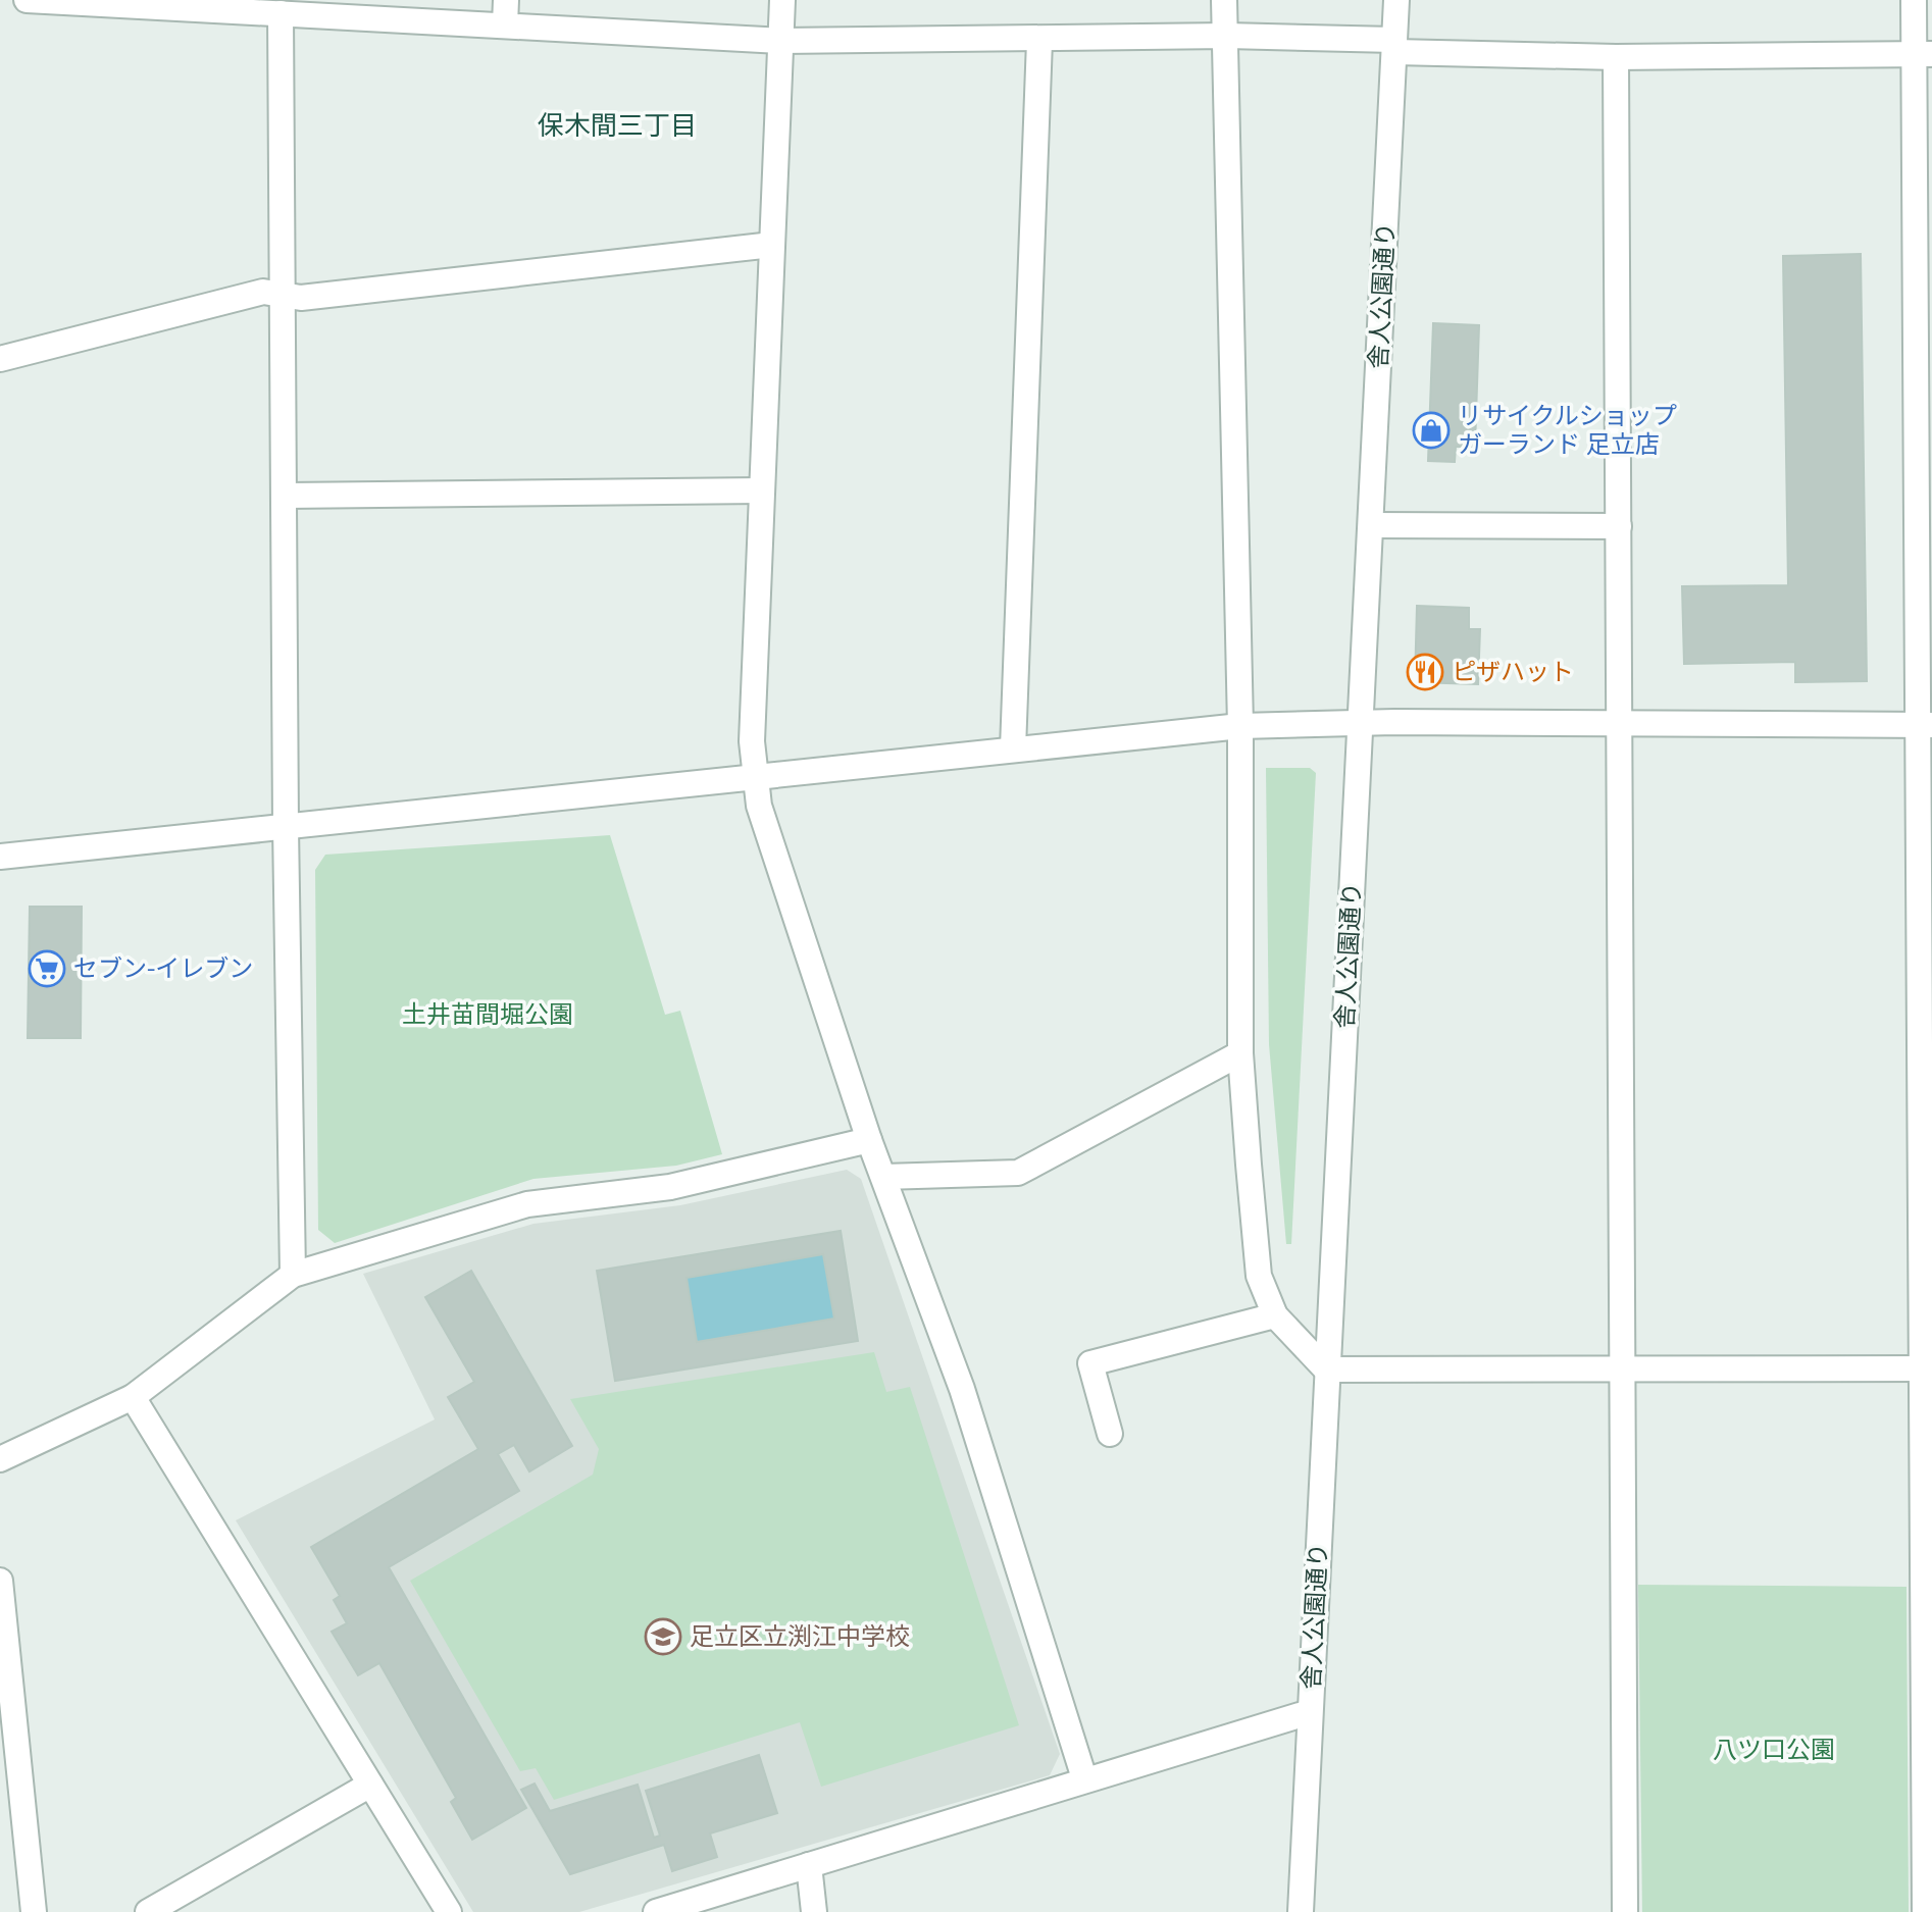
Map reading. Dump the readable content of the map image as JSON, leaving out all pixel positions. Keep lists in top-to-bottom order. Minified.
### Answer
{"streets":{"street":["舎人公園通り"]},"districts":["保木間三丁目"],"parks":["土井苗間堀公園","八ツ口公園"],"places":{"shop":["リサイクルショップ ガーランド 足立店"],"restaurant":["ピザハット"],"supermarket":["セブン-イレブン"],"school or university":["足立区立渕江中学校"]}}
